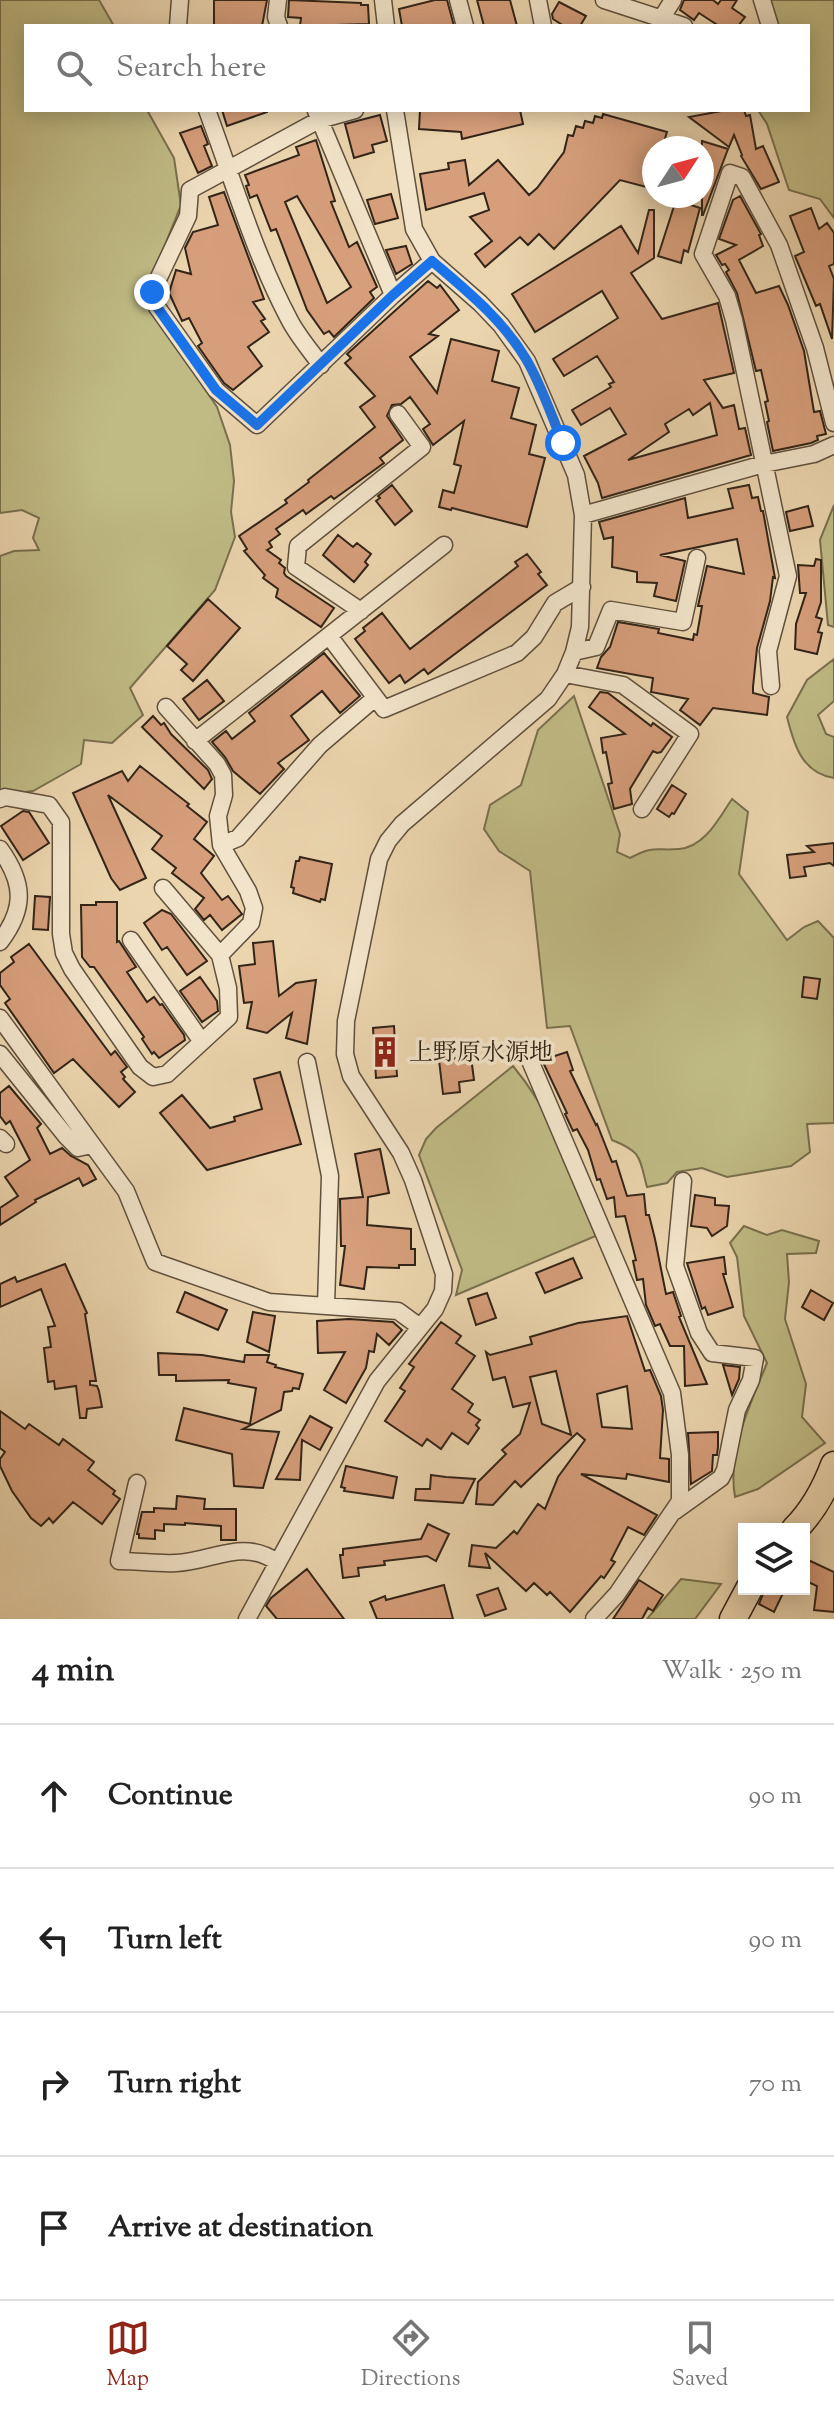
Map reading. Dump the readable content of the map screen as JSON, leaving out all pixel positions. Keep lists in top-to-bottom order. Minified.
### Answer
{"places":{"building":["上野原水源地"]},"north":"top right","page":{"search":"Search here","heading":["4 min","Walk · 250 m"],"list":[["Continue","90 m"],["Turn left","90 m"],["Turn right","70 m"],"Arrive at destination"],"nav":["Map","Directions","Saved"]}}
